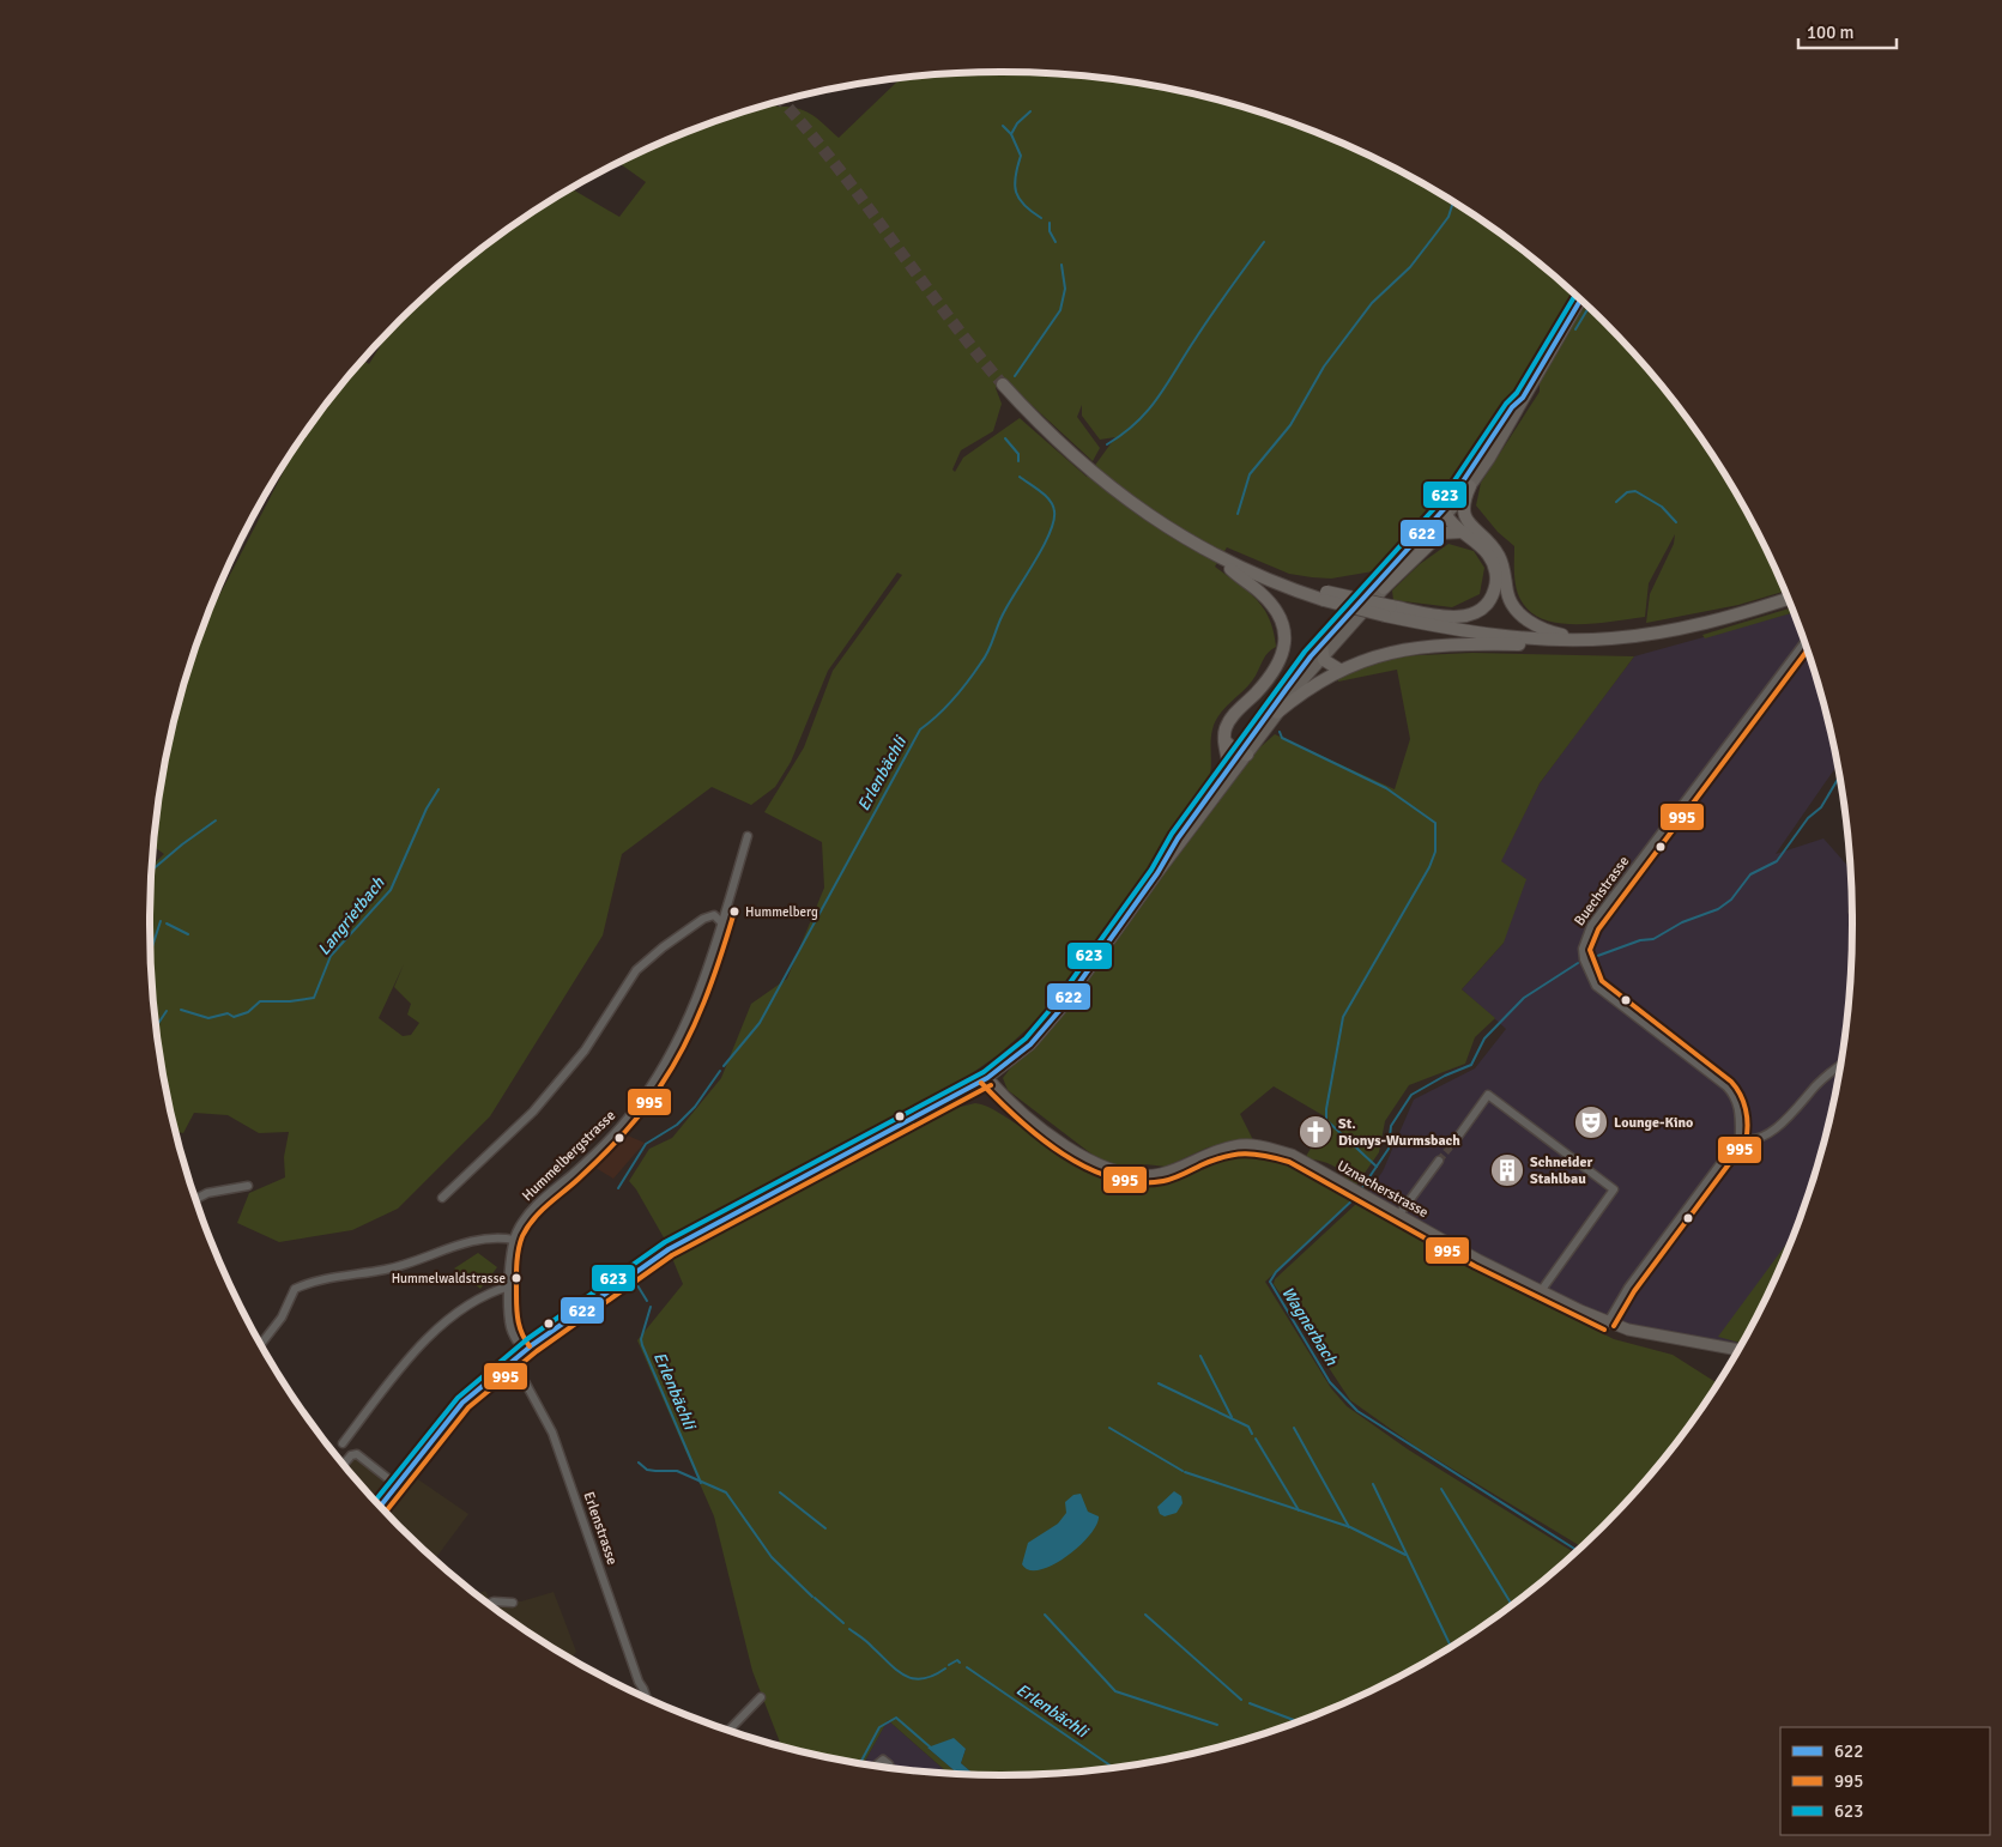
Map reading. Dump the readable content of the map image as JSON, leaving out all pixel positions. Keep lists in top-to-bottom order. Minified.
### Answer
{"streets":{"main road":["Uznacherstrasse"],"street":["Buechstrasse","Hummelbergstrasse","Erlenstrasse"]},"water":["Erlenbächli","Langrietbach","Wagnerbach"],"places":{"other":["Hummelberg","Hummelwaldstrasse"],"theatre":["Lounge-Kino"],"church":["St. Dionys-Wurmsbach"],"building":["Schneider Stahlbau"]},"lines":["transit line 623","transit line 622","transit line 995"],"legend":["622","995","623"],"scale_bar":"100 m"}
